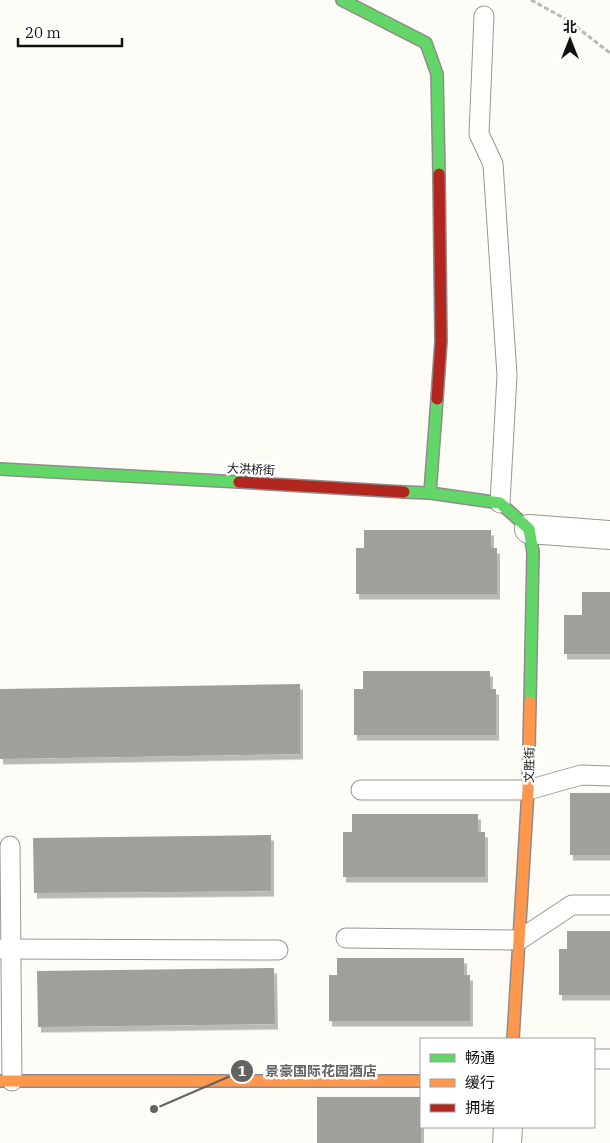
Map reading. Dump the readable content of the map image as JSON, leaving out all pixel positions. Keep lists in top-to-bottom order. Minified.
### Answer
{"streets":{"street":["大洪桥街","文胜街"]},"places":["景豪国际花园酒店"],"legend":["畅通","缓行","拥堵"],"scale_bar":"20 m","north":"top"}
